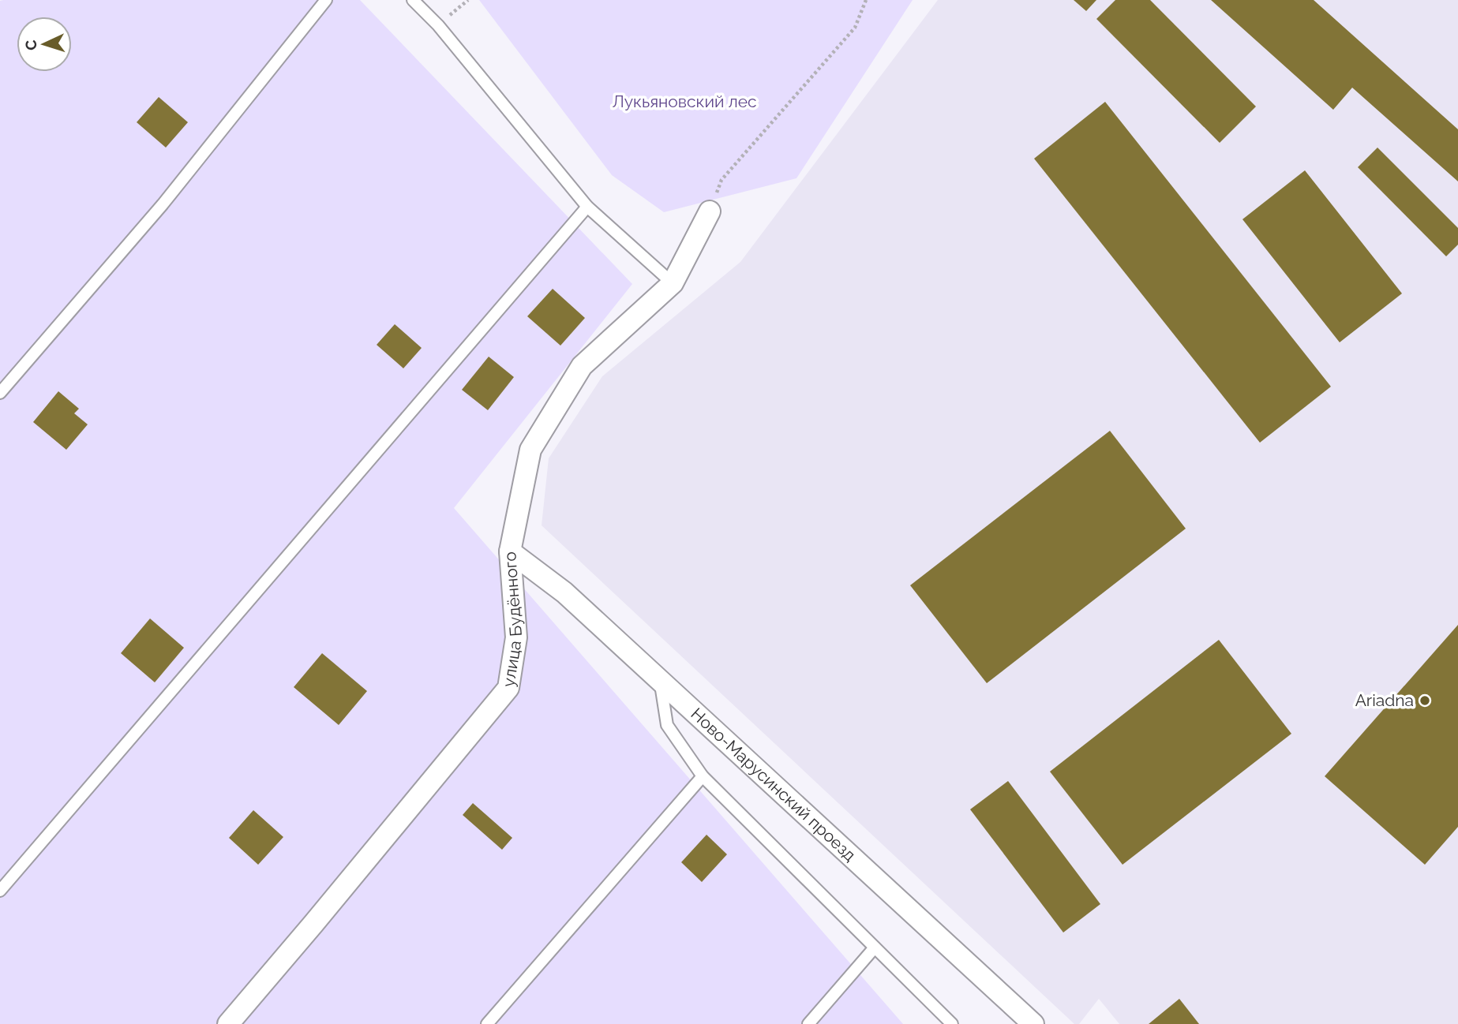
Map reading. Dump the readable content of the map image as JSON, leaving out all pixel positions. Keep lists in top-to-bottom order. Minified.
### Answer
{"streets":{"street":["улица Будённого","Ново-Марусинский проезд"]},"crossings":[["улица Будённого","Ново-Марусинский проезд"]],"parks":["Лукьяновский лес"],"places":["Ariadna"],"north":"left"}
